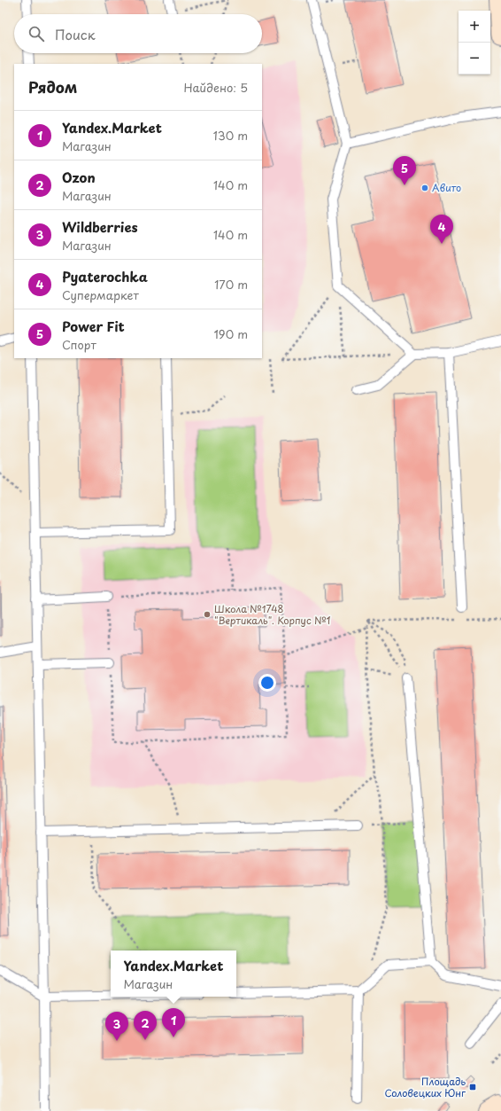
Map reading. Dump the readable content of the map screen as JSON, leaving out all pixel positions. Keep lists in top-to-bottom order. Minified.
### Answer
{"places":{"other":["Авито","Школа №1748 \"Вертикаль\". Корпус №1"],"transit":["Площадь Соловецких Юнг"]},"page":{"map_buttons":["+","−"],"search":"Поиск","heading":["Рядом","Найдено: 5"],"list":[{"mark":"1","name":"Yandex.Market","note":"Магазин","value":"130 m"},{"mark":"2","name":"Ozon","note":"Магазин","value":"140 m"},{"mark":"3","name":"Wildberries","note":"Магазин","value":"140 m"},{"mark":"4","name":"Pyaterochka","note":"Супермаркет","value":"170 m"},{"mark":"5","name":"Power Fit","note":"Спорт","value":"190 m"}],"pins":["5","4","1","2","3"],"popup":["Yandex.Market","Магазин"]}}
